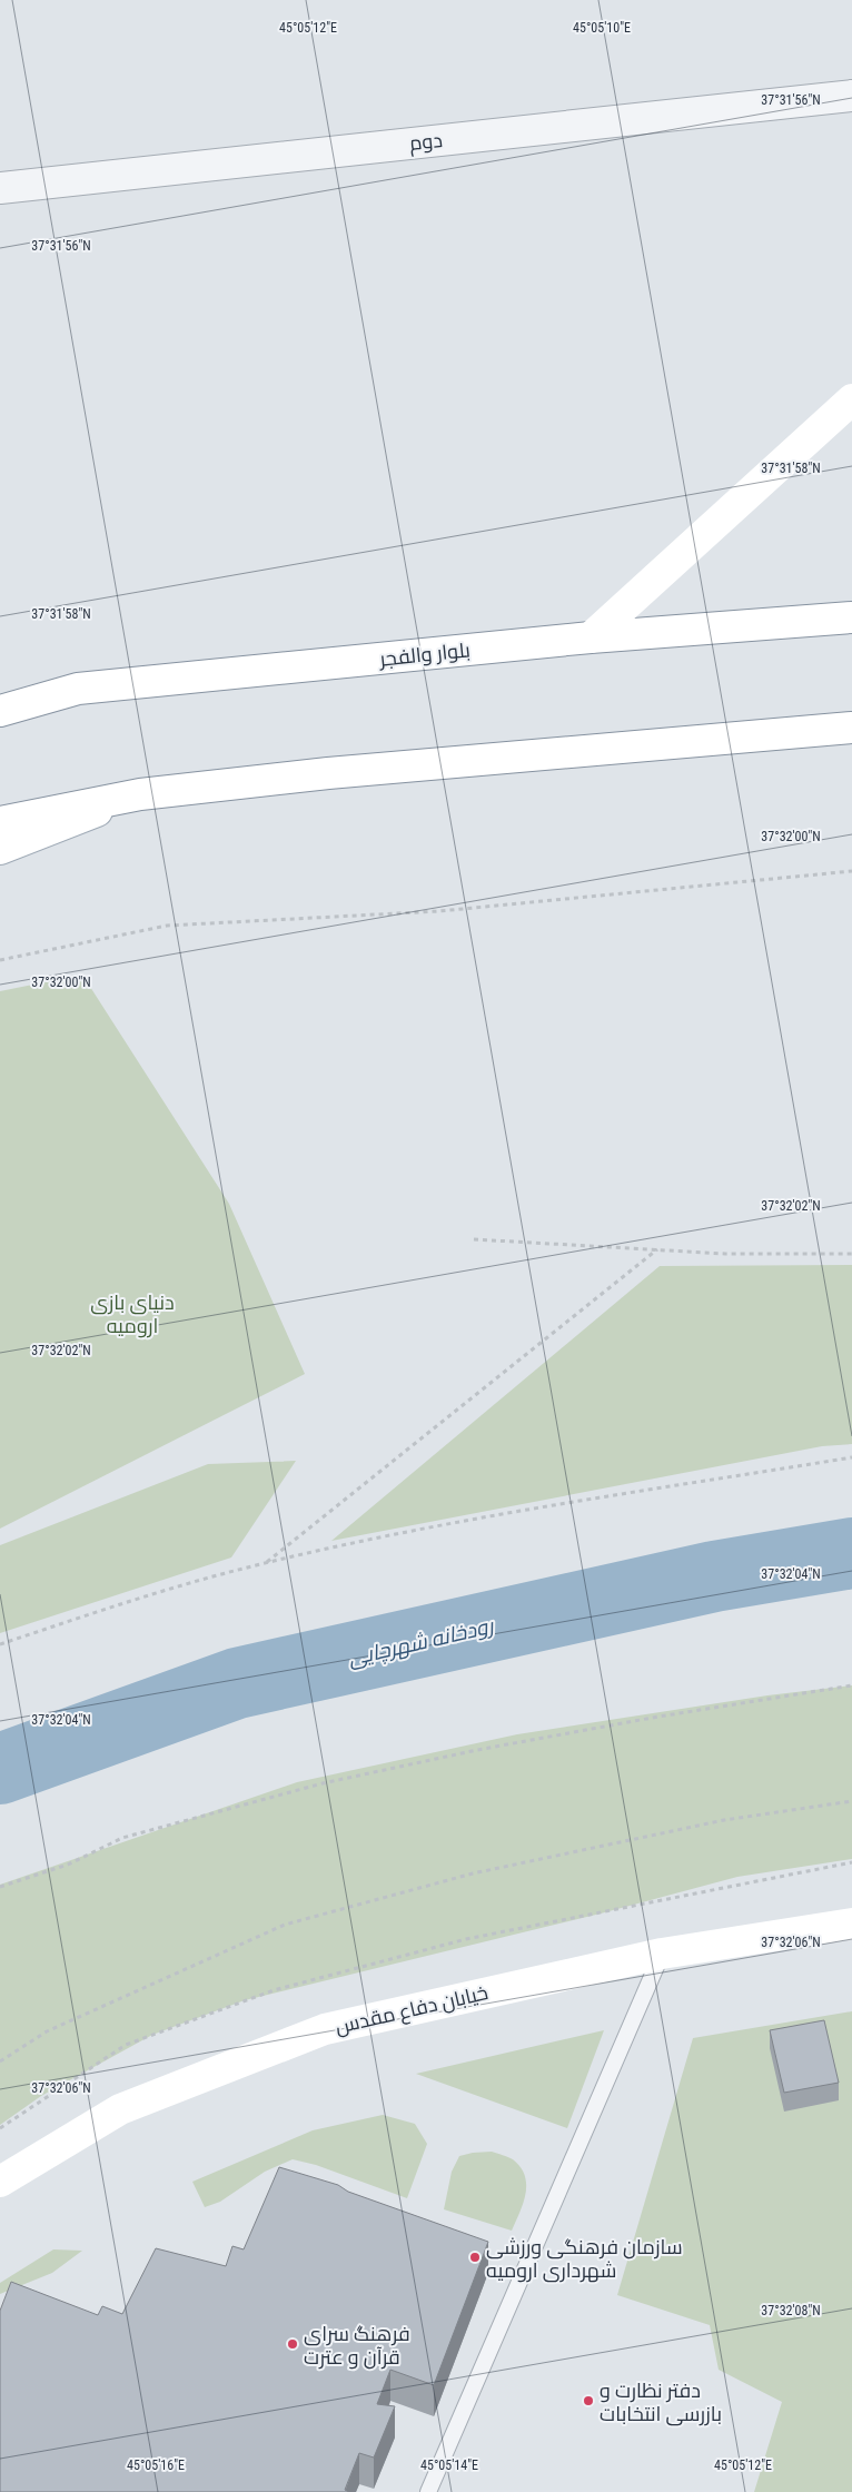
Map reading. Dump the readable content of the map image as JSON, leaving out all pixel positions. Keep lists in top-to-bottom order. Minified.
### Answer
{"streets":{"main road":["بلوار والفجر","خیابان دفاع مقدس"],"street":["دوم"]},"water":["رودخانه شهرچایی"],"parks":["دنیای بازی ارومیه"],"places":["سازمان فرهنگی ورزشی شهرداری ارومیه","فرهنگ سرای قرآن و عترت","دفتر نظارت و بازرسی انتخابات"],"coordinates":["45°05'10\"E","45°05'12\"E","37°31'56\"N","37°31'58\"N","37°32'00\"N","37°32'02\"N","37°32'04\"N","37°32'06\"N","37°32'08\"N","45°05'16\"E","45°05'14\"E"]}
